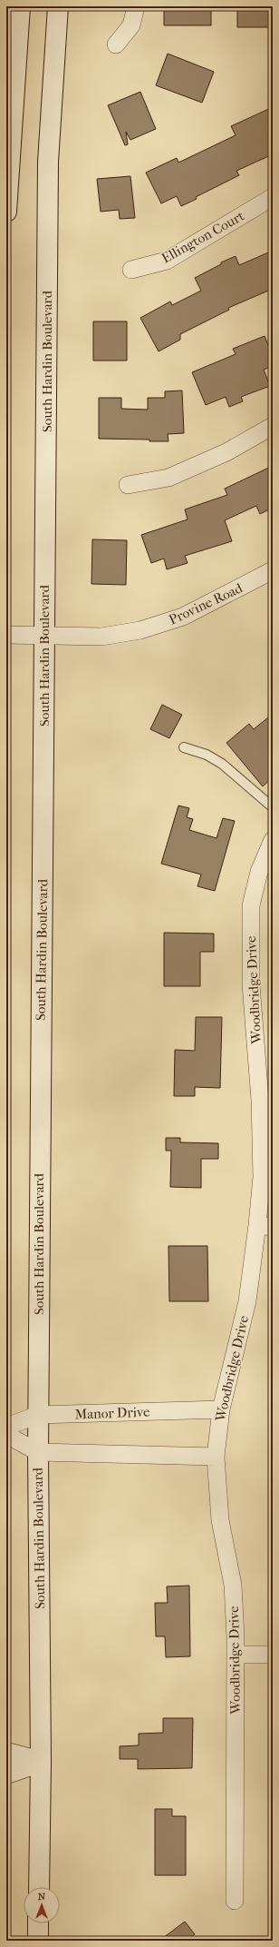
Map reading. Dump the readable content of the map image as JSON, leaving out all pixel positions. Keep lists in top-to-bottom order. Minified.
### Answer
{"streets":{"main road":["South Hardin Boulevard"],"street":["Ellington Court","Provine Road","Woodbridge Drive","Manor Drive"]},"crossings":[["South Hardin Boulevard","Provine Road"],["South Hardin Boulevard","Manor Drive"],["Woodbridge Drive","Manor Drive"]],"north":"top"}
